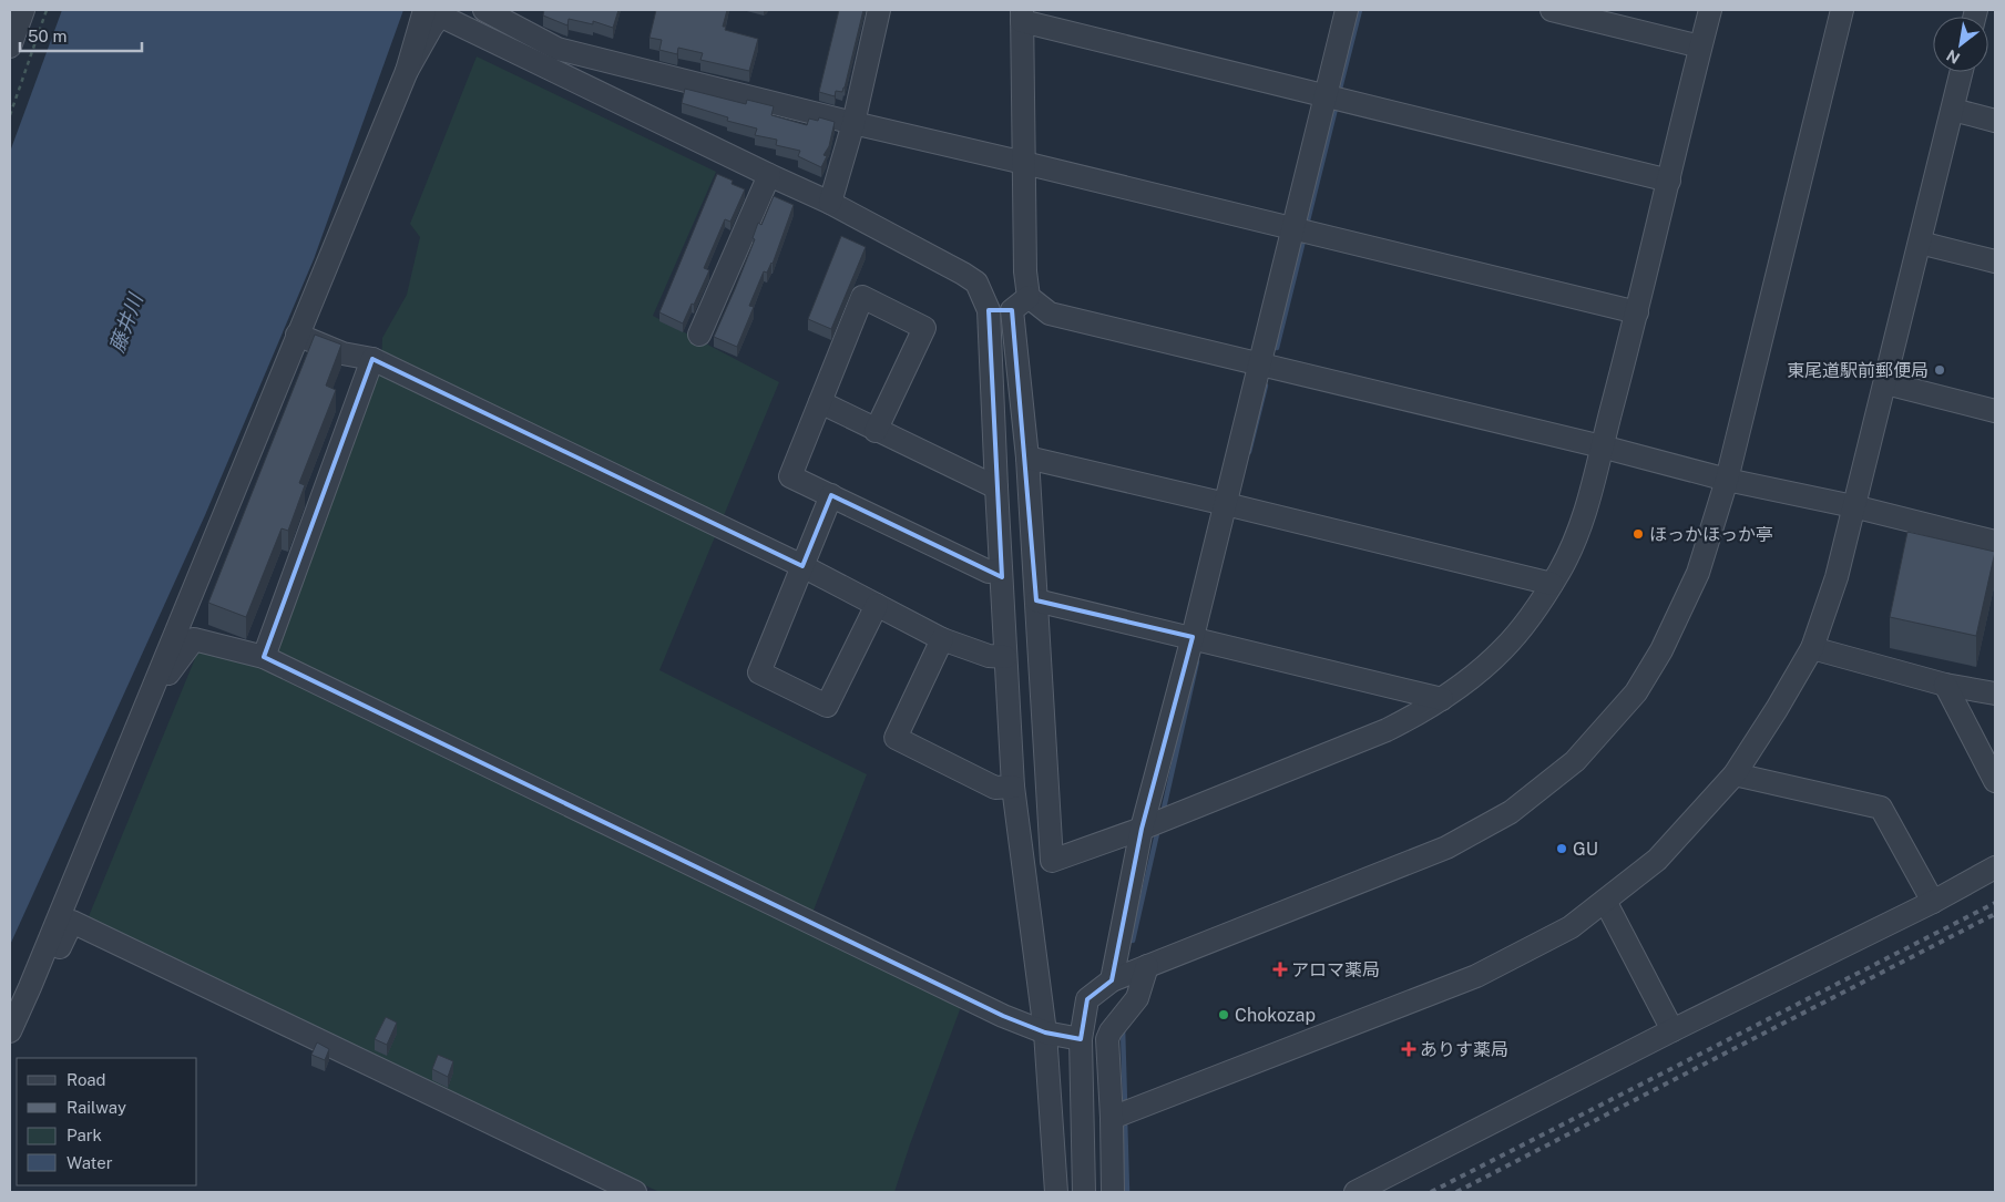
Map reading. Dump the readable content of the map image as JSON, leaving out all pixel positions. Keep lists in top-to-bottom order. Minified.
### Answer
{"water":["藤井川"],"places":{"other":["東尾道駅前郵便局","ほっかほっか亭","GU","Chokozap"],"health":["アロマ薬局","ありす薬局"]},"legend":["Road","Railway","Park","Water"],"scale_bar":"50 m","north":"bottom left"}
